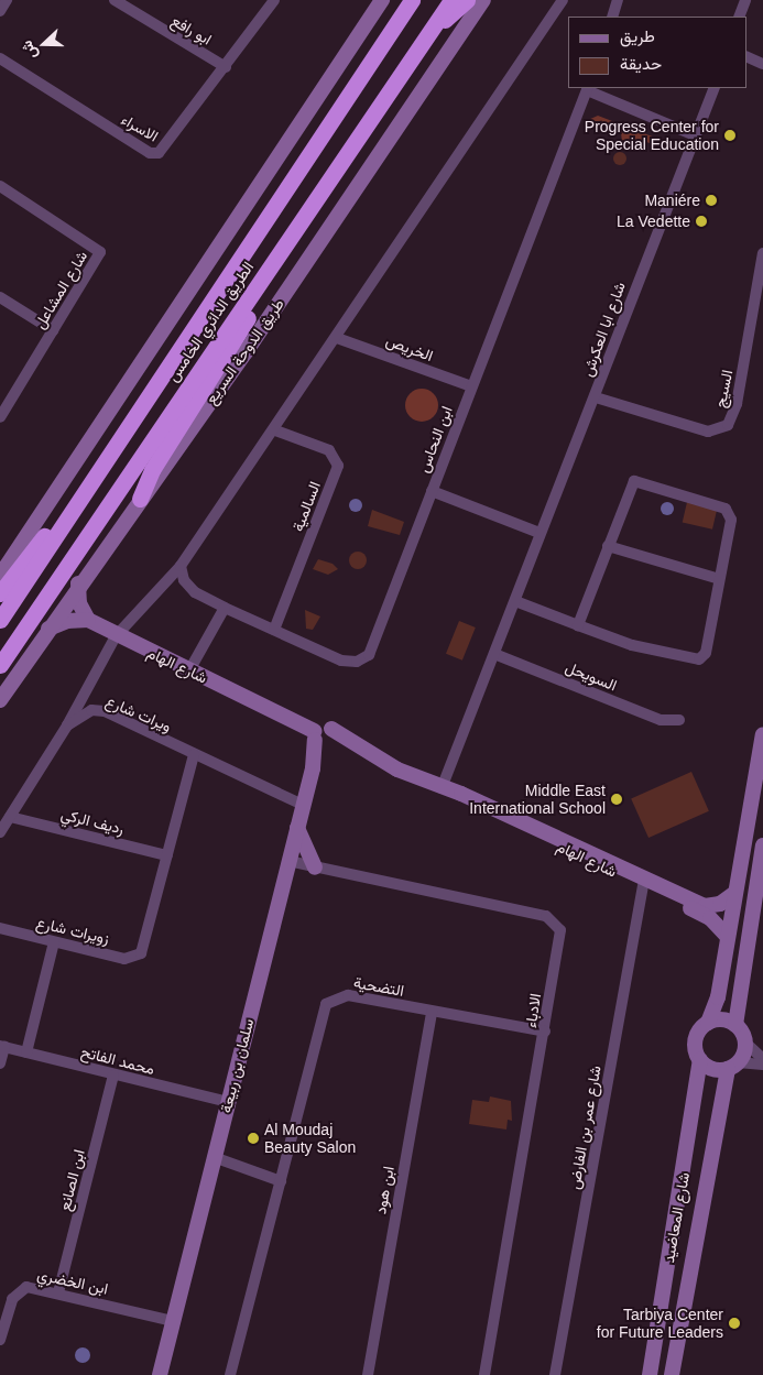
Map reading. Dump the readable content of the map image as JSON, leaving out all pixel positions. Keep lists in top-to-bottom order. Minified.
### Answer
{"streets":{"highway":["الطريق الدائري الخامس"],"street":["ابو رافع","الاسراء","شارع المشاعل","شارع ابا العكرش","الخريص","طريق الدوحة السريع","السيج","ابن النحاس","السالمية","شارع الهام","السويحل","ويرات شارع","رديف الركي","زويرات شارع","التضحية","الادباء","محمد الفاتح","سلمان بن ربيعة","شارع عمر بن الفارض","ابن الصانع","ابن هود","شارع المعاضيد","ابن الخضري"]},"crossings":[["ابو رافع","الاسراء"],["شارع ابا العكرش","السيج"],["شارع ابا العكرش","شارع الهام"],["شارع ابا العكرش","السويحل"],["الخريص","ابن النحاس"],["ابن النحاس","السالمية"],["شارع الهام","سلمان بن ربيعة"],["شارع الهام","شارع عمر بن الفارض"],["ويرات شارع","رديف الركي"],["ويرات شارع","سلمان بن ربيعة"],["رديف الركي","زويرات شارع"],["التضحية","الادباء"],["التضحية","ابن هود"],["الادباء","سلمان بن ربيعة"],["محمد الفاتح","سلمان بن ربيعة"],["محمد الفاتح","ابن الصانع"],["سلمان بن ربيعة","ابن الخضري"],["ابن الصانع","ابن الخضري"]],"places":["Progress Center for Special Education","Maniére","La Vedette","Middle East International School","Al Moudaj Beauty Salon","Tarbiya Center for Future Leaders"],"legend":["طريق","حديقة"],"north":"left"}
